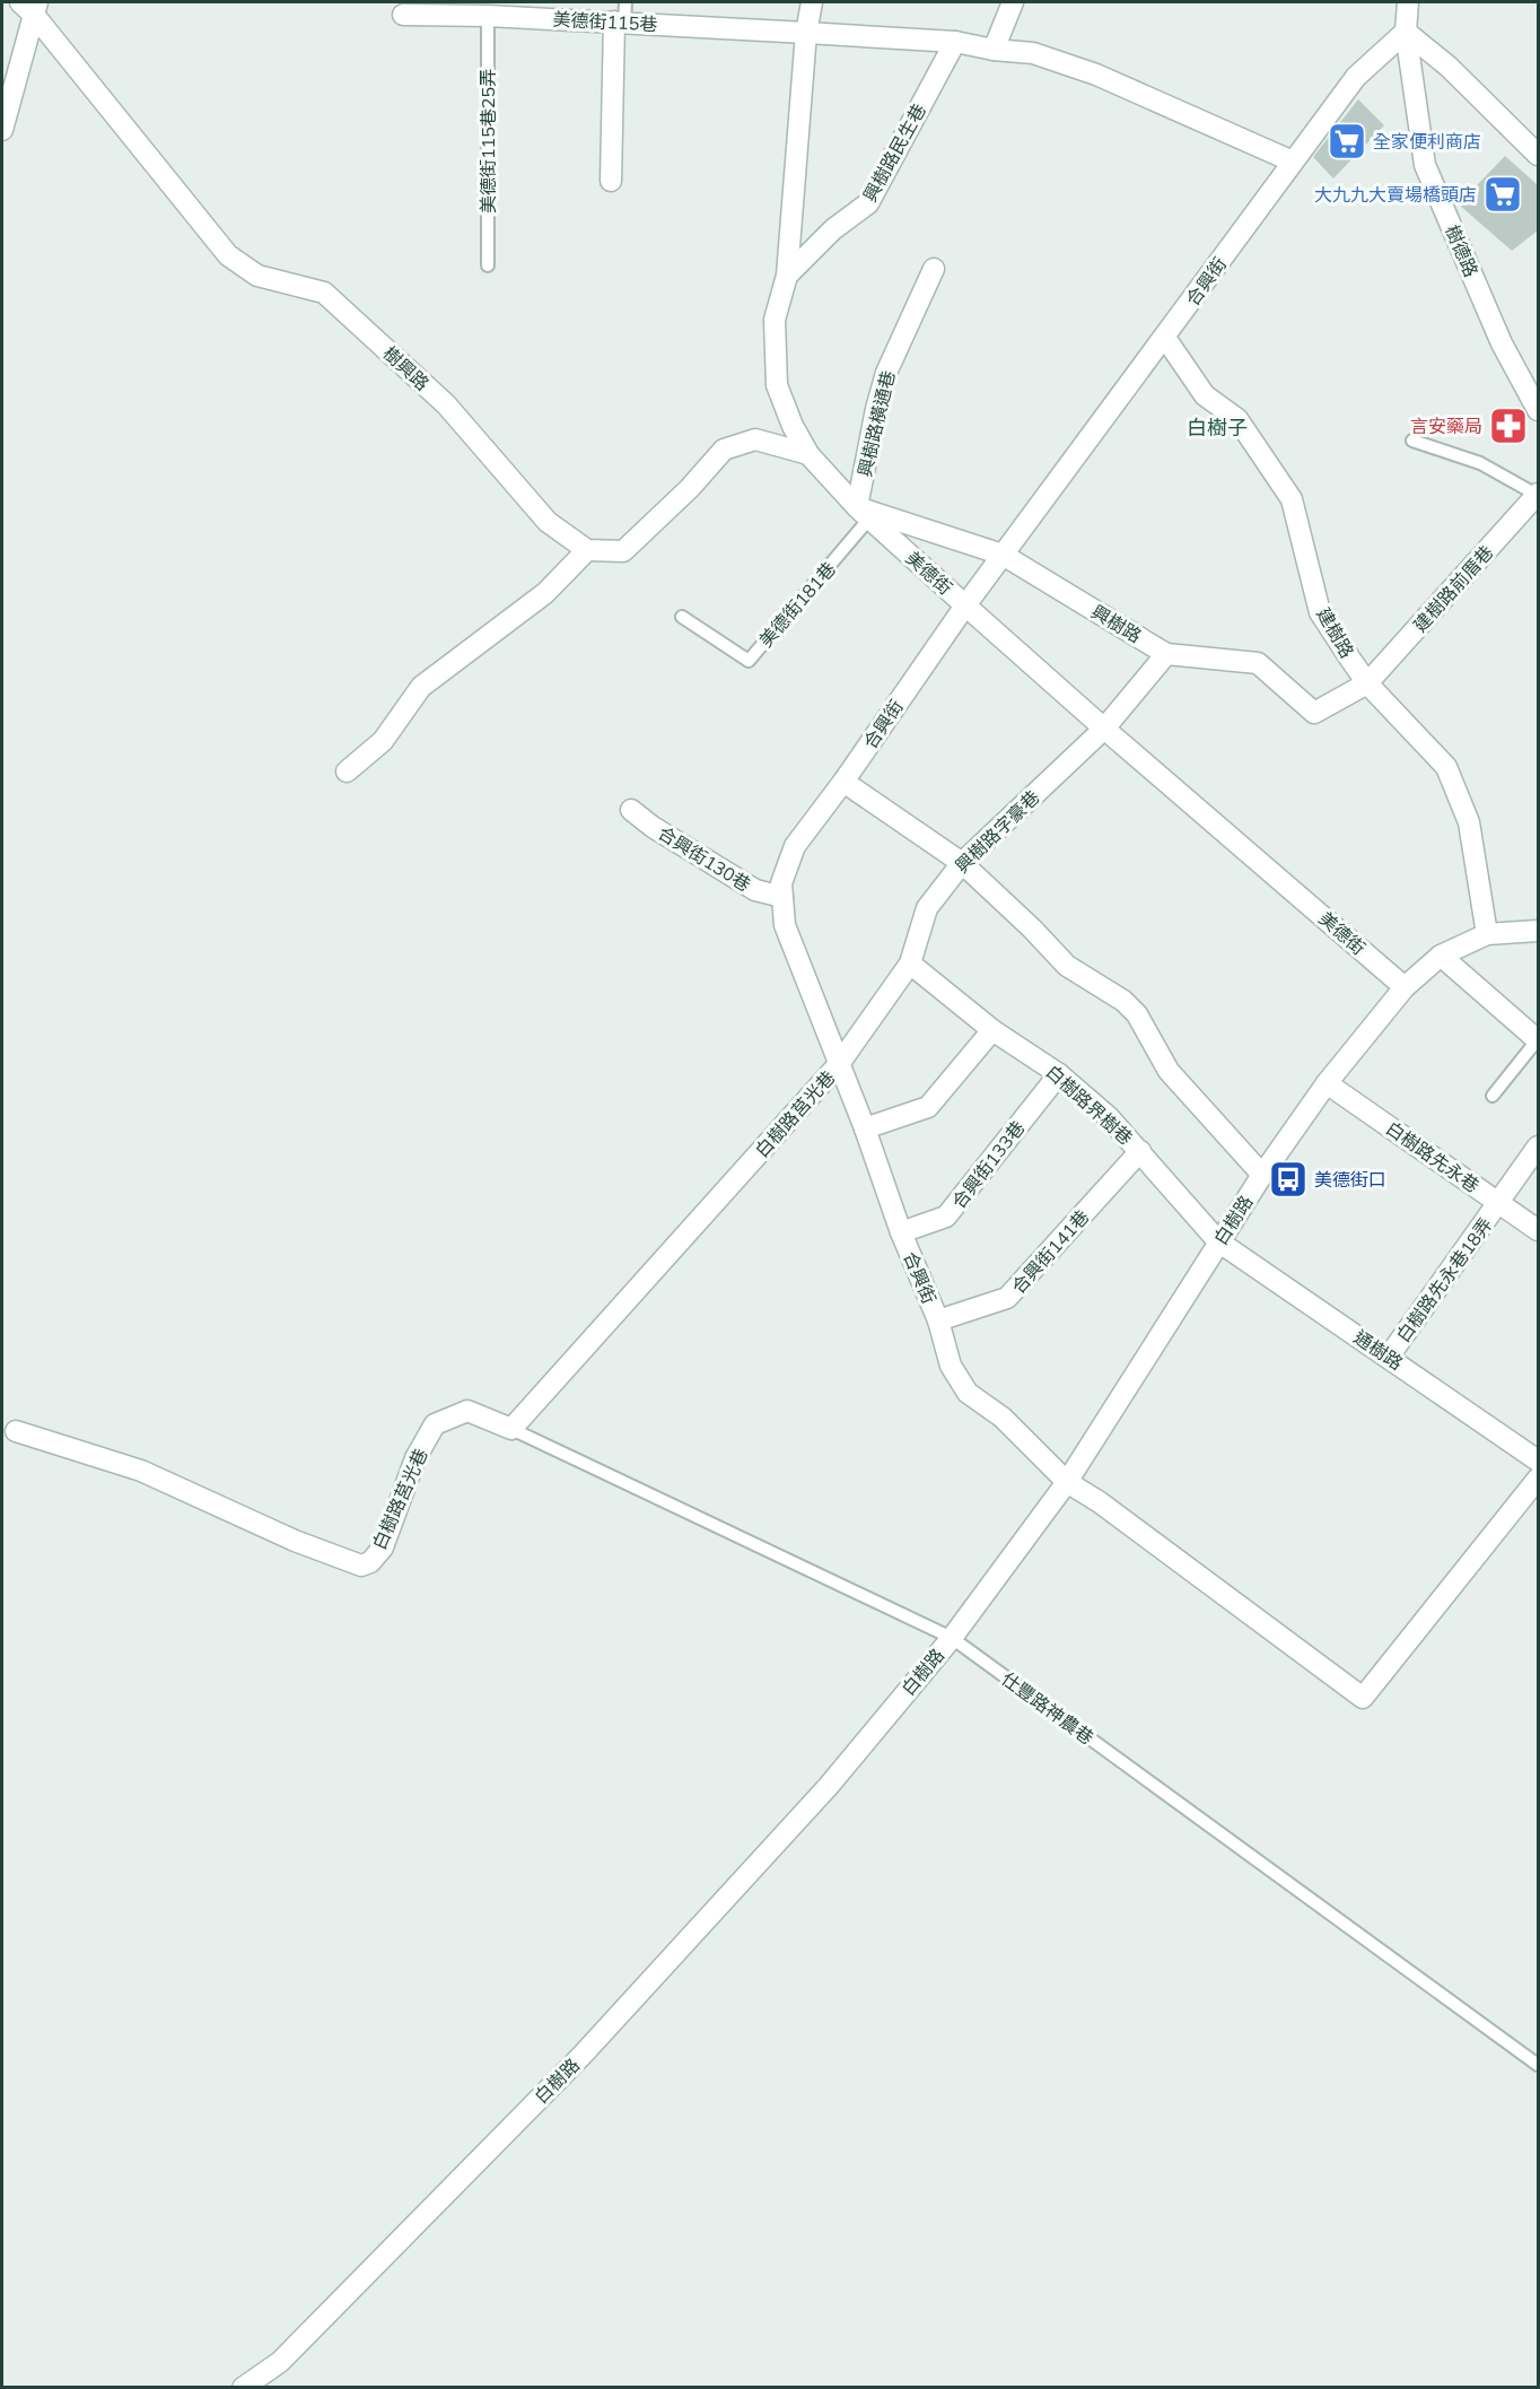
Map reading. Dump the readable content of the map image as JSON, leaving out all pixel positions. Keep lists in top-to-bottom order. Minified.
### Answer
{"streets":{"street":["美德街115巷","興樹路民生巷","樹德路","合興街","樹興路","興樹路橫通巷","美德街","建樹路前厝巷","興樹路","建樹路","興樹路字豪巷","合興街130巷","白樹路界樹巷","白樹路莒光巷","白樹路先永巷","合興街133巷","白樹路","合興街141巷","白樹路先永巷18弄","通樹路"],"lane":["美德街115巷25弄","美德街181巷","仕豐路神農巷"]},"crossings":[["美德街115巷","美德街115巷25弄"],["美德街115巷","興樹路民生巷"],["美德街115巷","合興街"],["美德街115巷","美德街"],["興樹路民生巷","美德街"],["樹德路","合興街"],["合興街","美德街"],["合興街","興樹路"],["合興街","建樹路"],["合興街","興樹路字豪巷"],["合興街","合興街130巷"],["合興街","白樹路莒光巷"],["合興街","合興街133巷"],["合興街","白樹路"],["合興街","合興街141巷"],["興樹路橫通巷","美德街"],["興樹路橫通巷","美德街181巷"],["興樹路橫通巷","興樹路"],["美德街","美德街181巷"],["美德街","興樹路"],["美德街","興樹路字豪巷"],["美德街","白樹路"],["建樹路前厝巷","興樹路"],["建樹路前厝巷","建樹路"],["美德街181巷","興樹路"],["興樹路","建樹路"],["興樹路","興樹路字豪巷"],["建樹路","白樹路"],["興樹路字豪巷","白樹路界樹巷"],["興樹路字豪巷","白樹路莒光巷"],["白樹路界樹巷","合興街133巷"],["白樹路界樹巷","白樹路"],["白樹路界樹巷","合興街141巷"],["白樹路界樹巷","通樹路"],["白樹路莒光巷","仕豐路神農巷"],["白樹路先永巷","白樹路"],["白樹路先永巷","白樹路先永巷18弄"],["白樹路","通樹路"],["白樹路","仕豐路神農巷"],["白樹路先永巷18弄","通樹路"]],"districts":["白樹子"],"places":{"supermarket":["全家便利商店","大九九大賣場橋頭店"],"pharmacy":["言安藥局"],"bus stop":["美德街口"]}}
